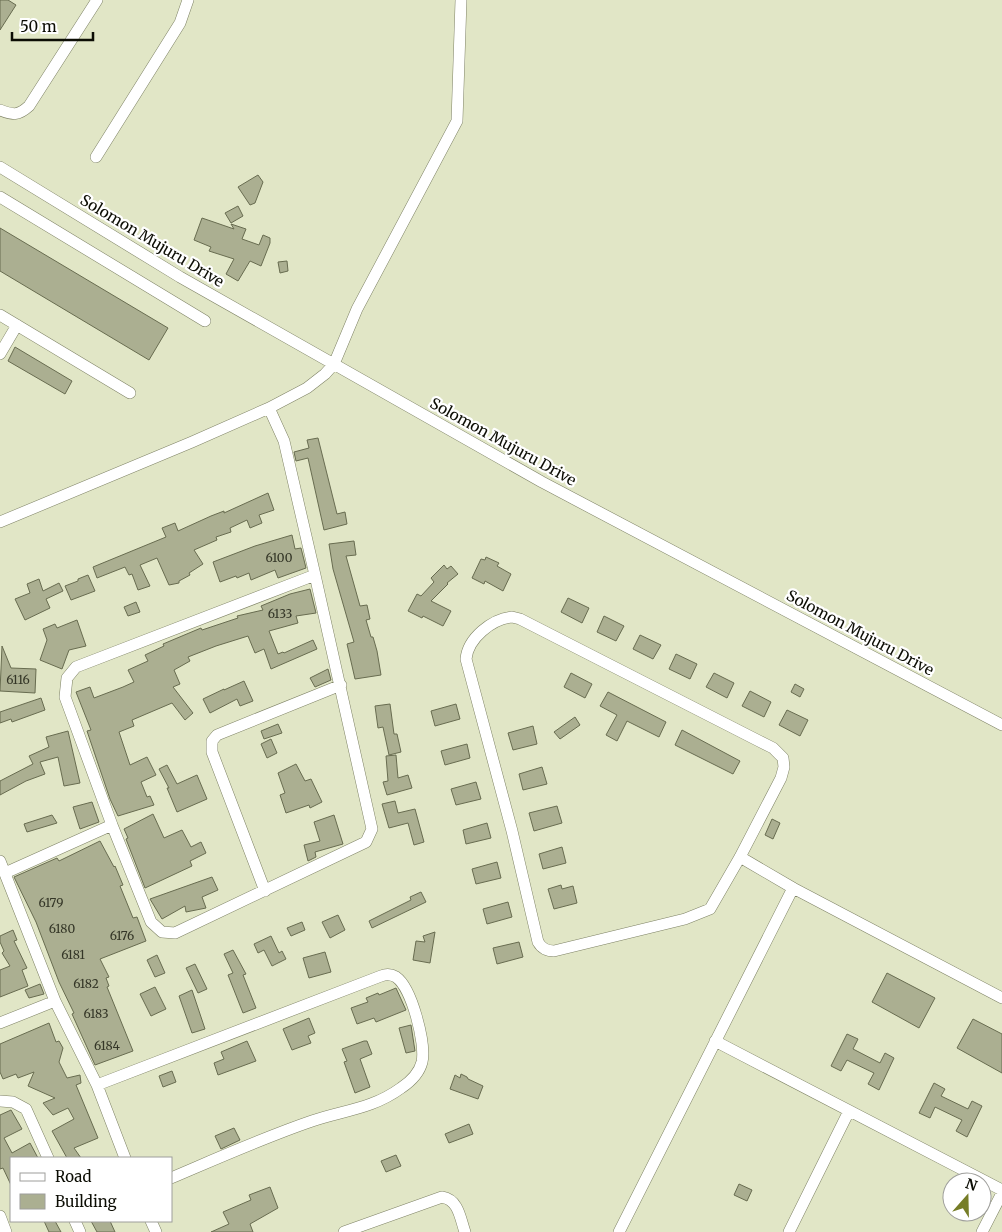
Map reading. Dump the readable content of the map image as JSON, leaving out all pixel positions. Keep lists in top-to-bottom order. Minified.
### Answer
{"streets":{"street":["Solomon Mujuru Drive"]},"house_numbers":["6100","6133","6116","6179","6180","6176","6181","6182","6183","6184"],"legend":["Road","Building"],"scale_bar":"50 m","north":"top"}
